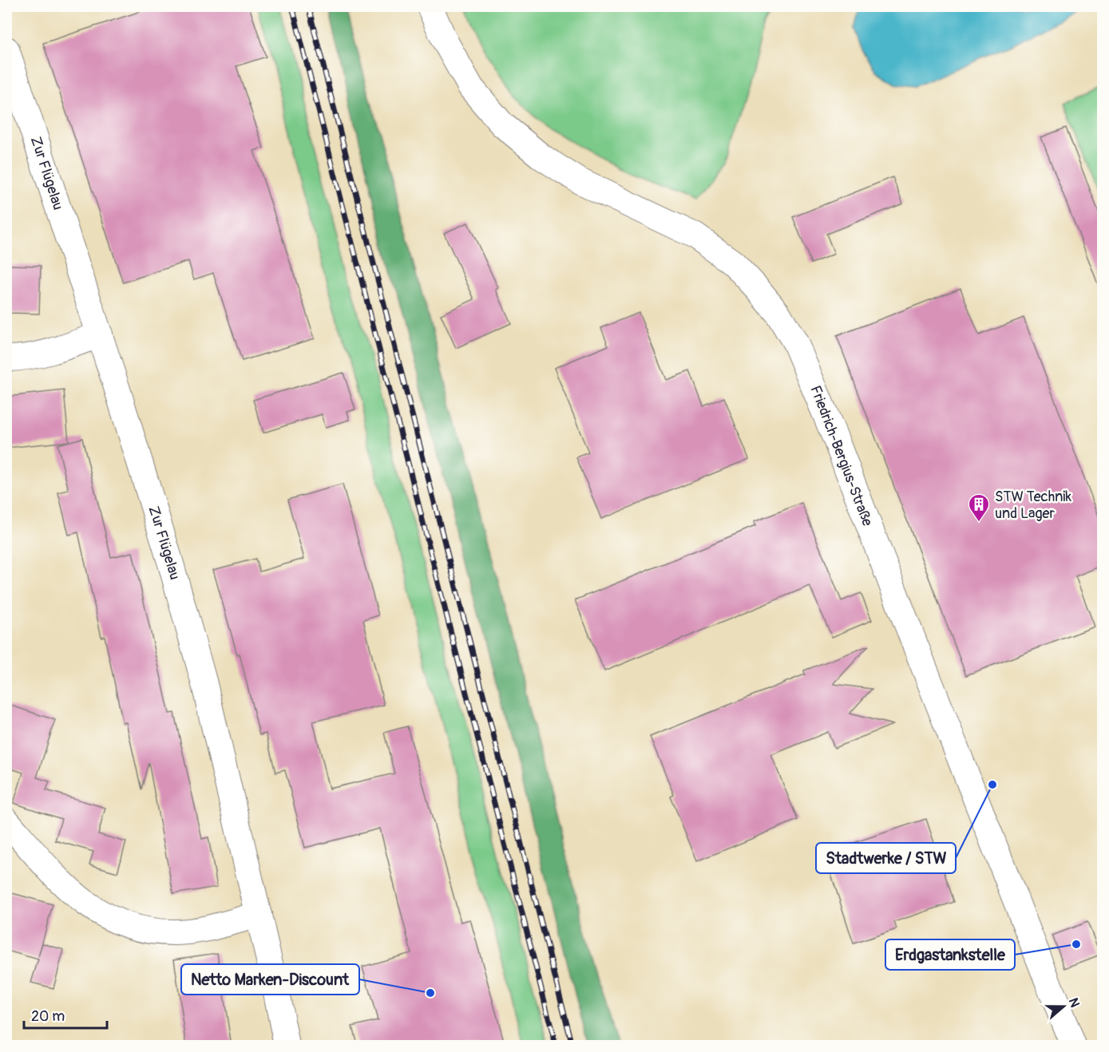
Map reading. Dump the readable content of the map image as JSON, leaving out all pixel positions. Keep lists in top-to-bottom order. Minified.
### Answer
{"streets":{"street":["Zur Flügelau","Friedrich-Bergius-Straße"]},"places":{"building":["STW Technik und Lager"],"other":["Stadtwerke / STW","Erdgastankstelle","Netto Marken-Discount"]},"scale_bar":"20 m","north":"right"}
